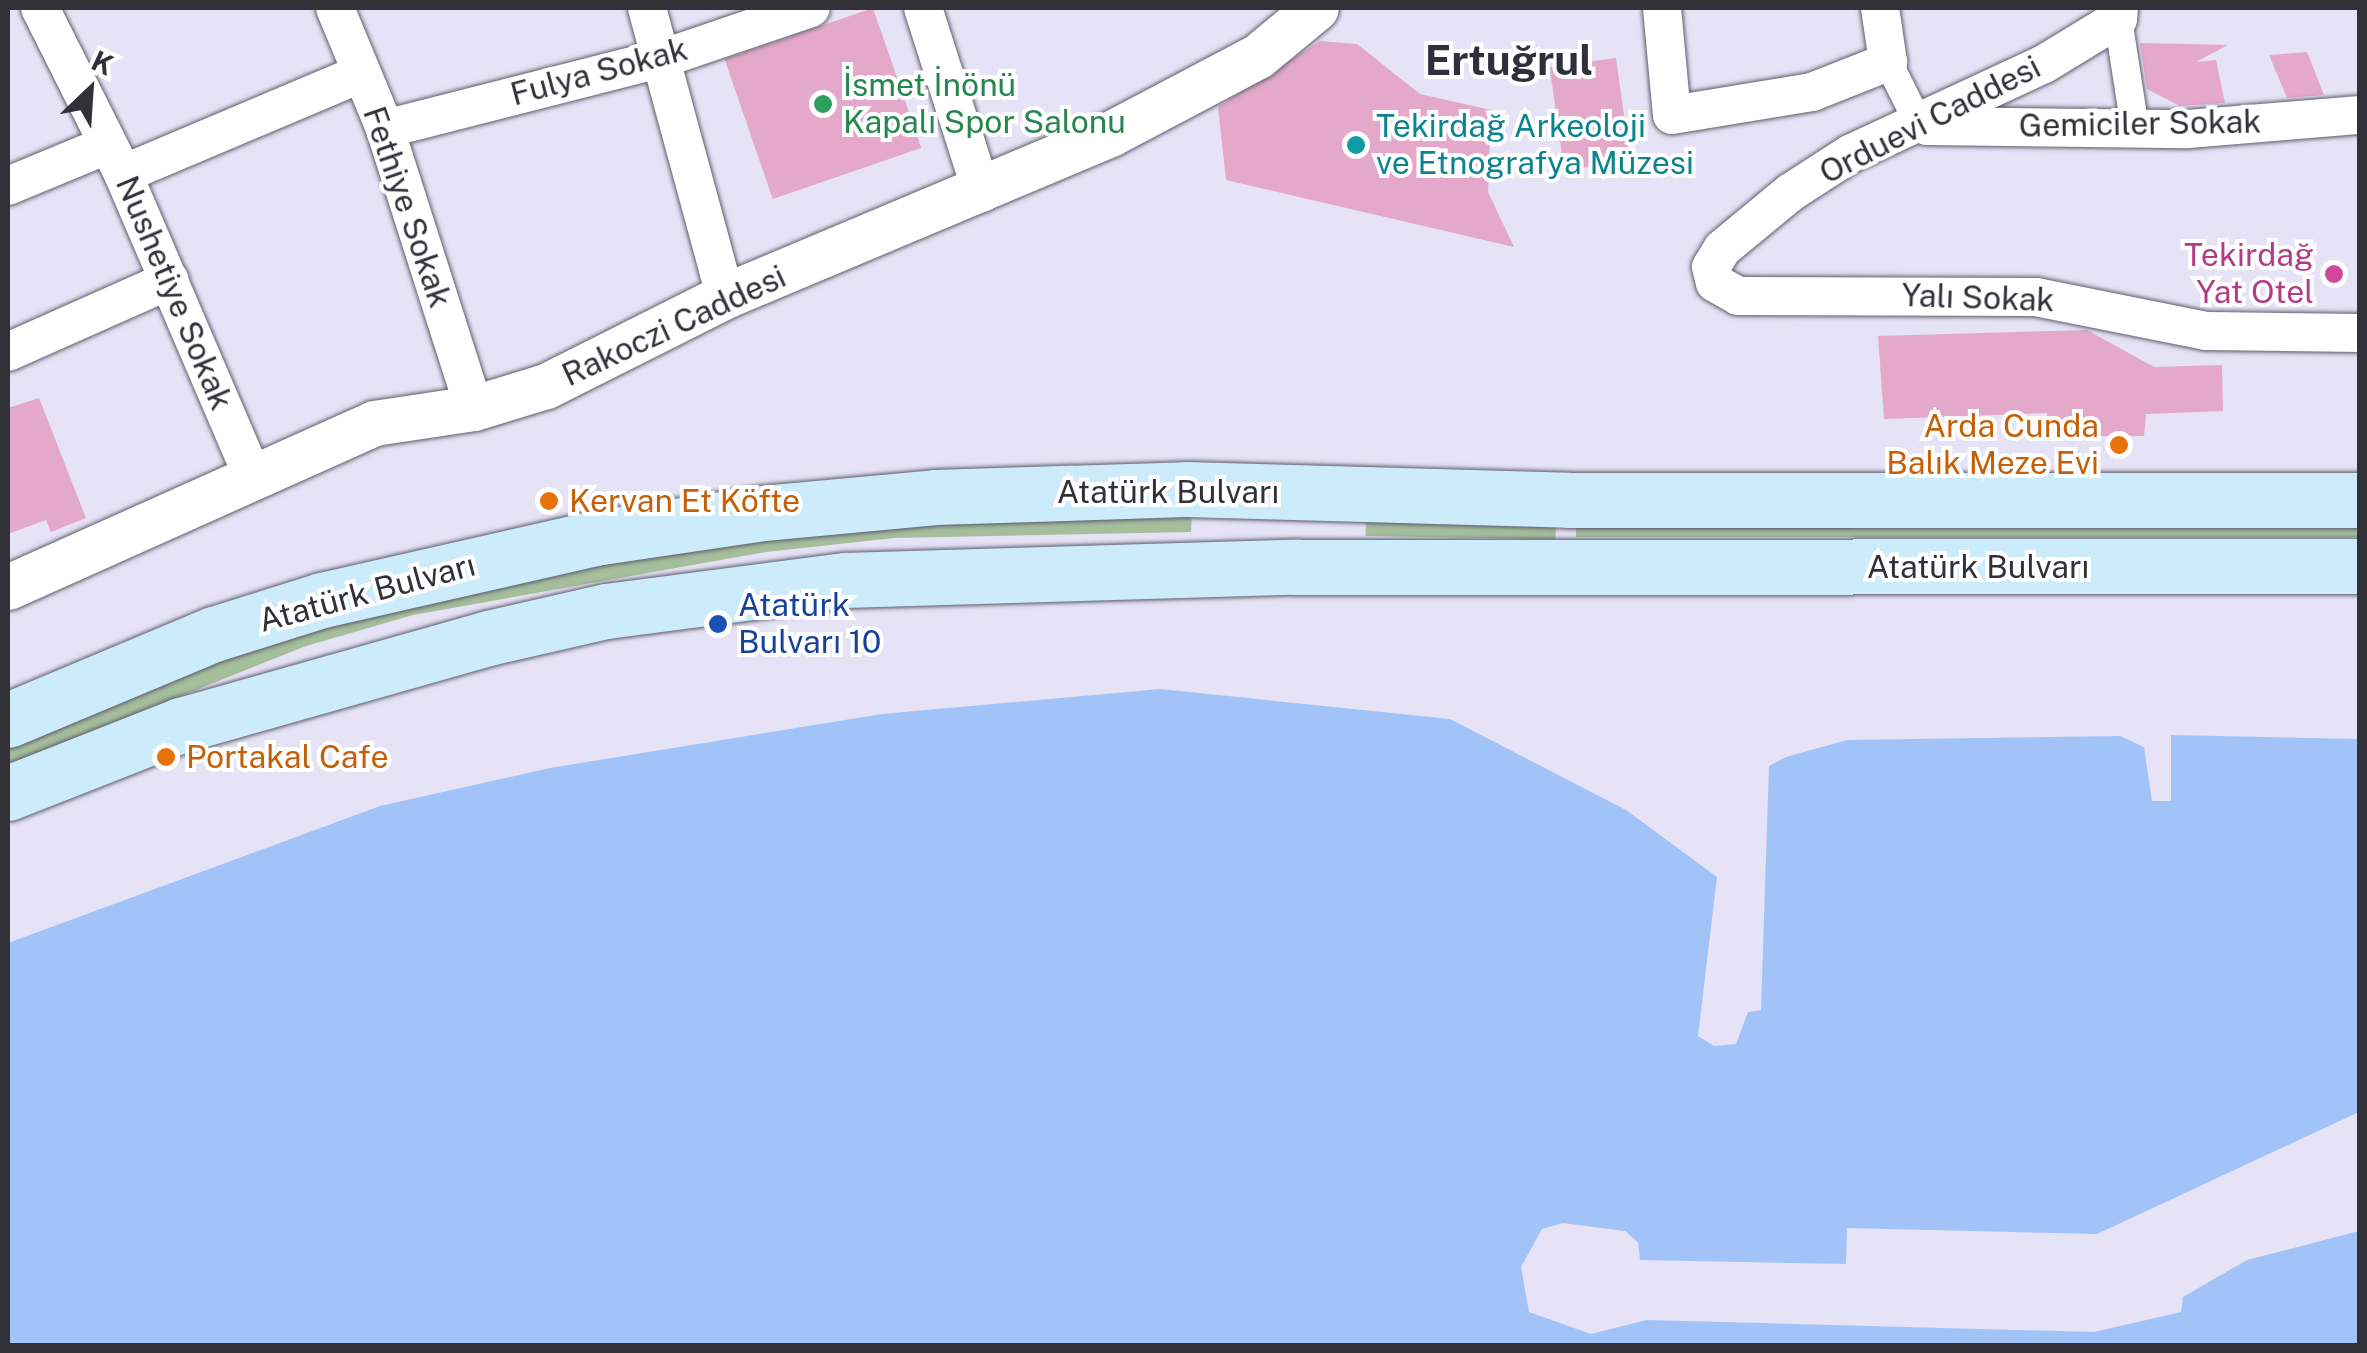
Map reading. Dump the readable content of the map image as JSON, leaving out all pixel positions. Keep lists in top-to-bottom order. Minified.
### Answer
{"streets":{"main road":["Atatürk Bulvarı"],"street":["Fulya Sokak","Orduevi Caddesi","Gemiciler Sokak","Fethiye Sokak","Nushetiye Sokak","Yalı Sokak","Rakoczi Caddesi"]},"crossings":[["Fulya Sokak","Fethiye Sokak"],["Orduevi Caddesi","Gemiciler Sokak"],["Orduevi Caddesi","Yalı Sokak"],["Fethiye Sokak","Rakoczi Caddesi"],["Nushetiye Sokak","Rakoczi Caddesi"]],"districts":["Ertuğrul"],"places":["İsmet İnönü Kapalı Spor Salonu","Tekirdağ Arkeoloji ve Etnografya Müzesi","Tekirdağ Yat Otel","Arda Cunda Balık Meze Evi","Kervan Et Köfte","Atatürk Bulvarı 10","Portakal Cafe"],"north":"top right"}
